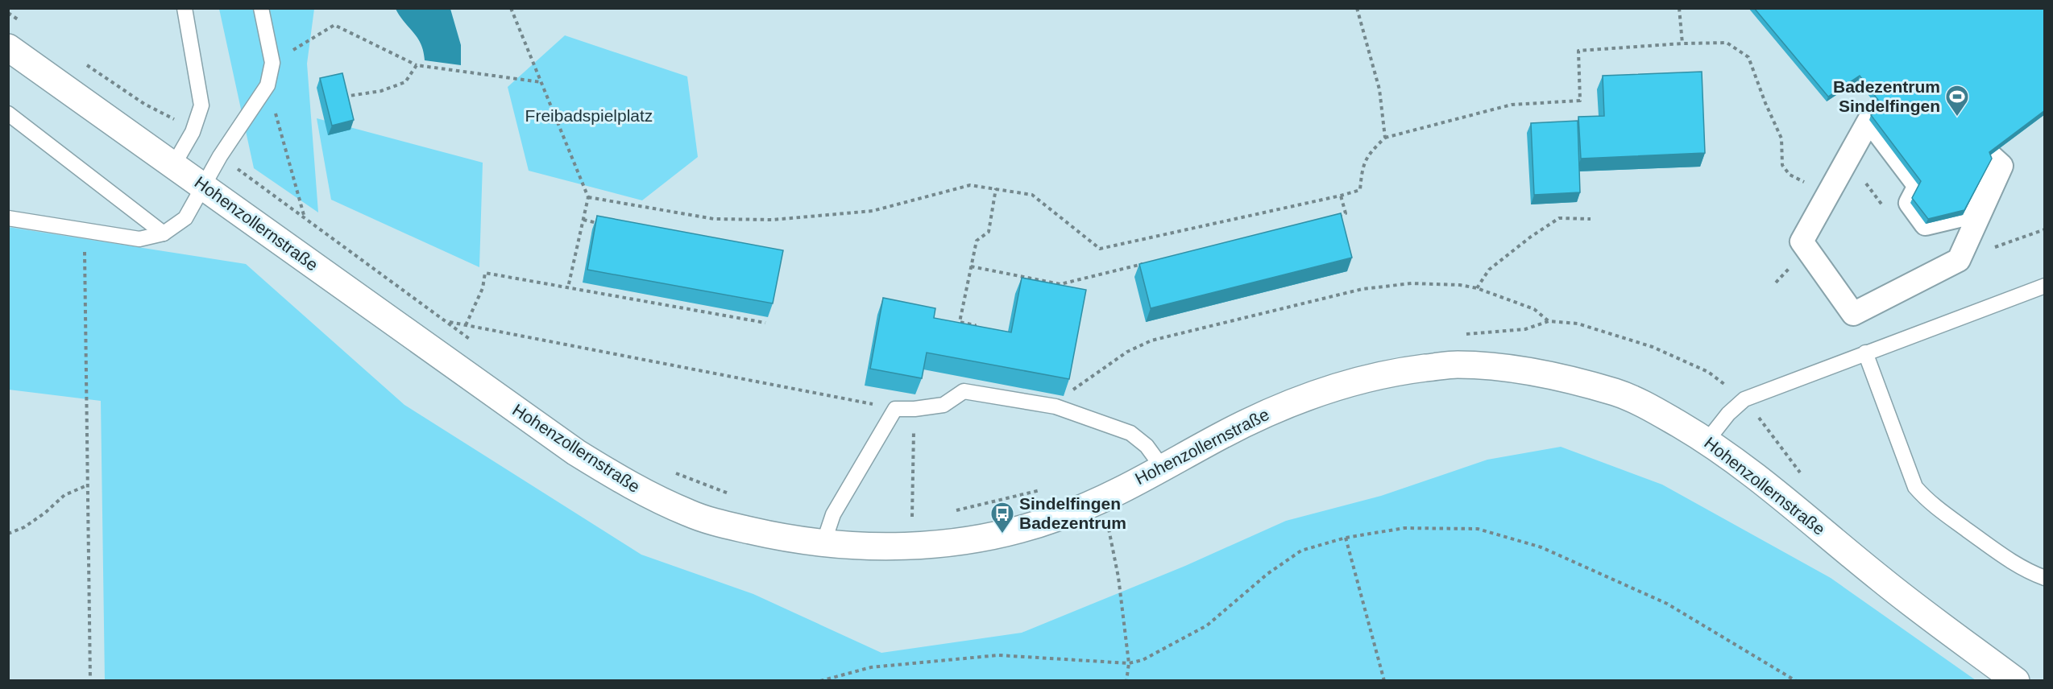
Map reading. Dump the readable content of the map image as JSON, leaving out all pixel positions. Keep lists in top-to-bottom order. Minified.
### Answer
{"streets":{"street":["Hohenzollernstraße"]},"parks":["Freibadspielplatz"],"places":{"sports":["Badezentrum Sindelfingen"],"bus stop":["Sindelfingen Badezentrum"]}}
